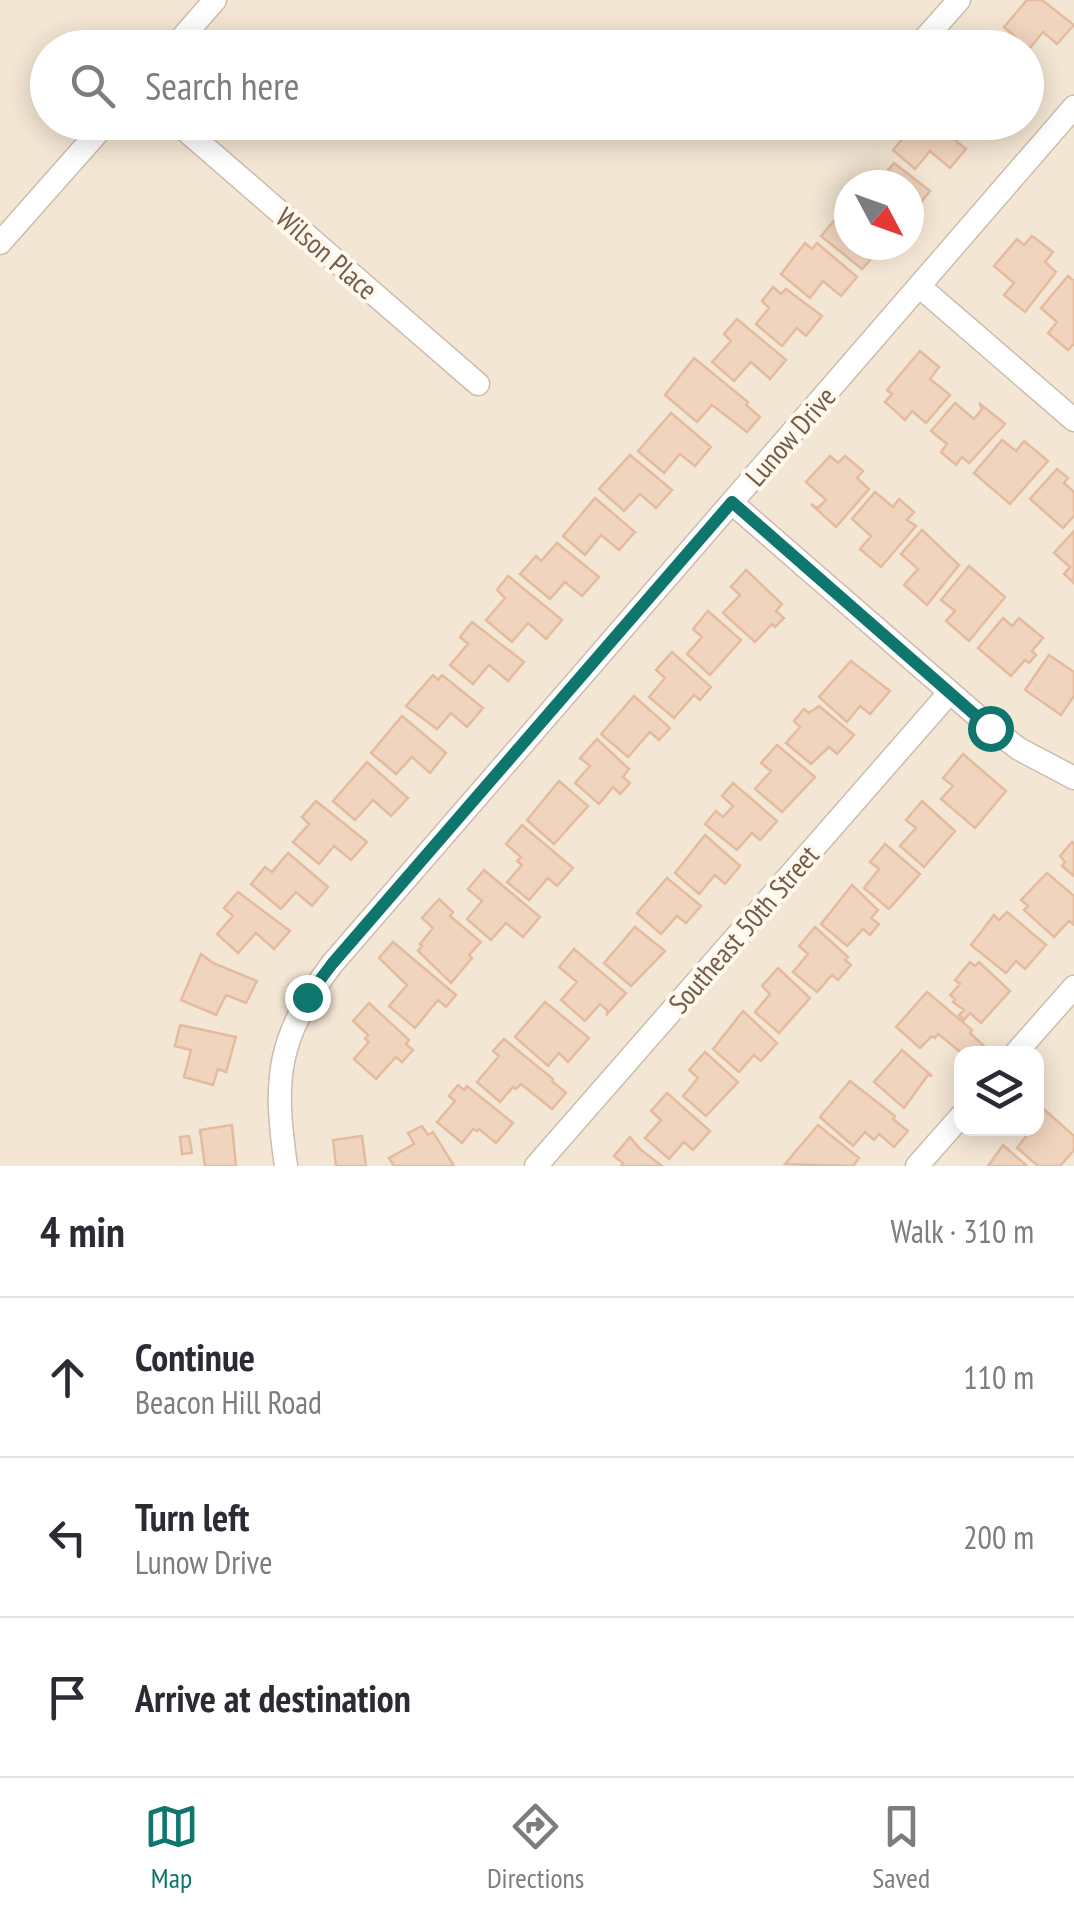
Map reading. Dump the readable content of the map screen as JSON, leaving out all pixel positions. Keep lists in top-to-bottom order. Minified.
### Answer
{"streets":{"street":["Wilson Place","Lunow Drive","Southeast 50th Street"]},"north":"bottom right","page":{"search":"Search here","heading":["4 min","Walk · 310 m"],"list":[["Continue","Beacon Hill Road","110 m"],["Turn left","Lunow Drive","200 m"],"Arrive at destination"],"nav":["Map","Directions","Saved"]}}
